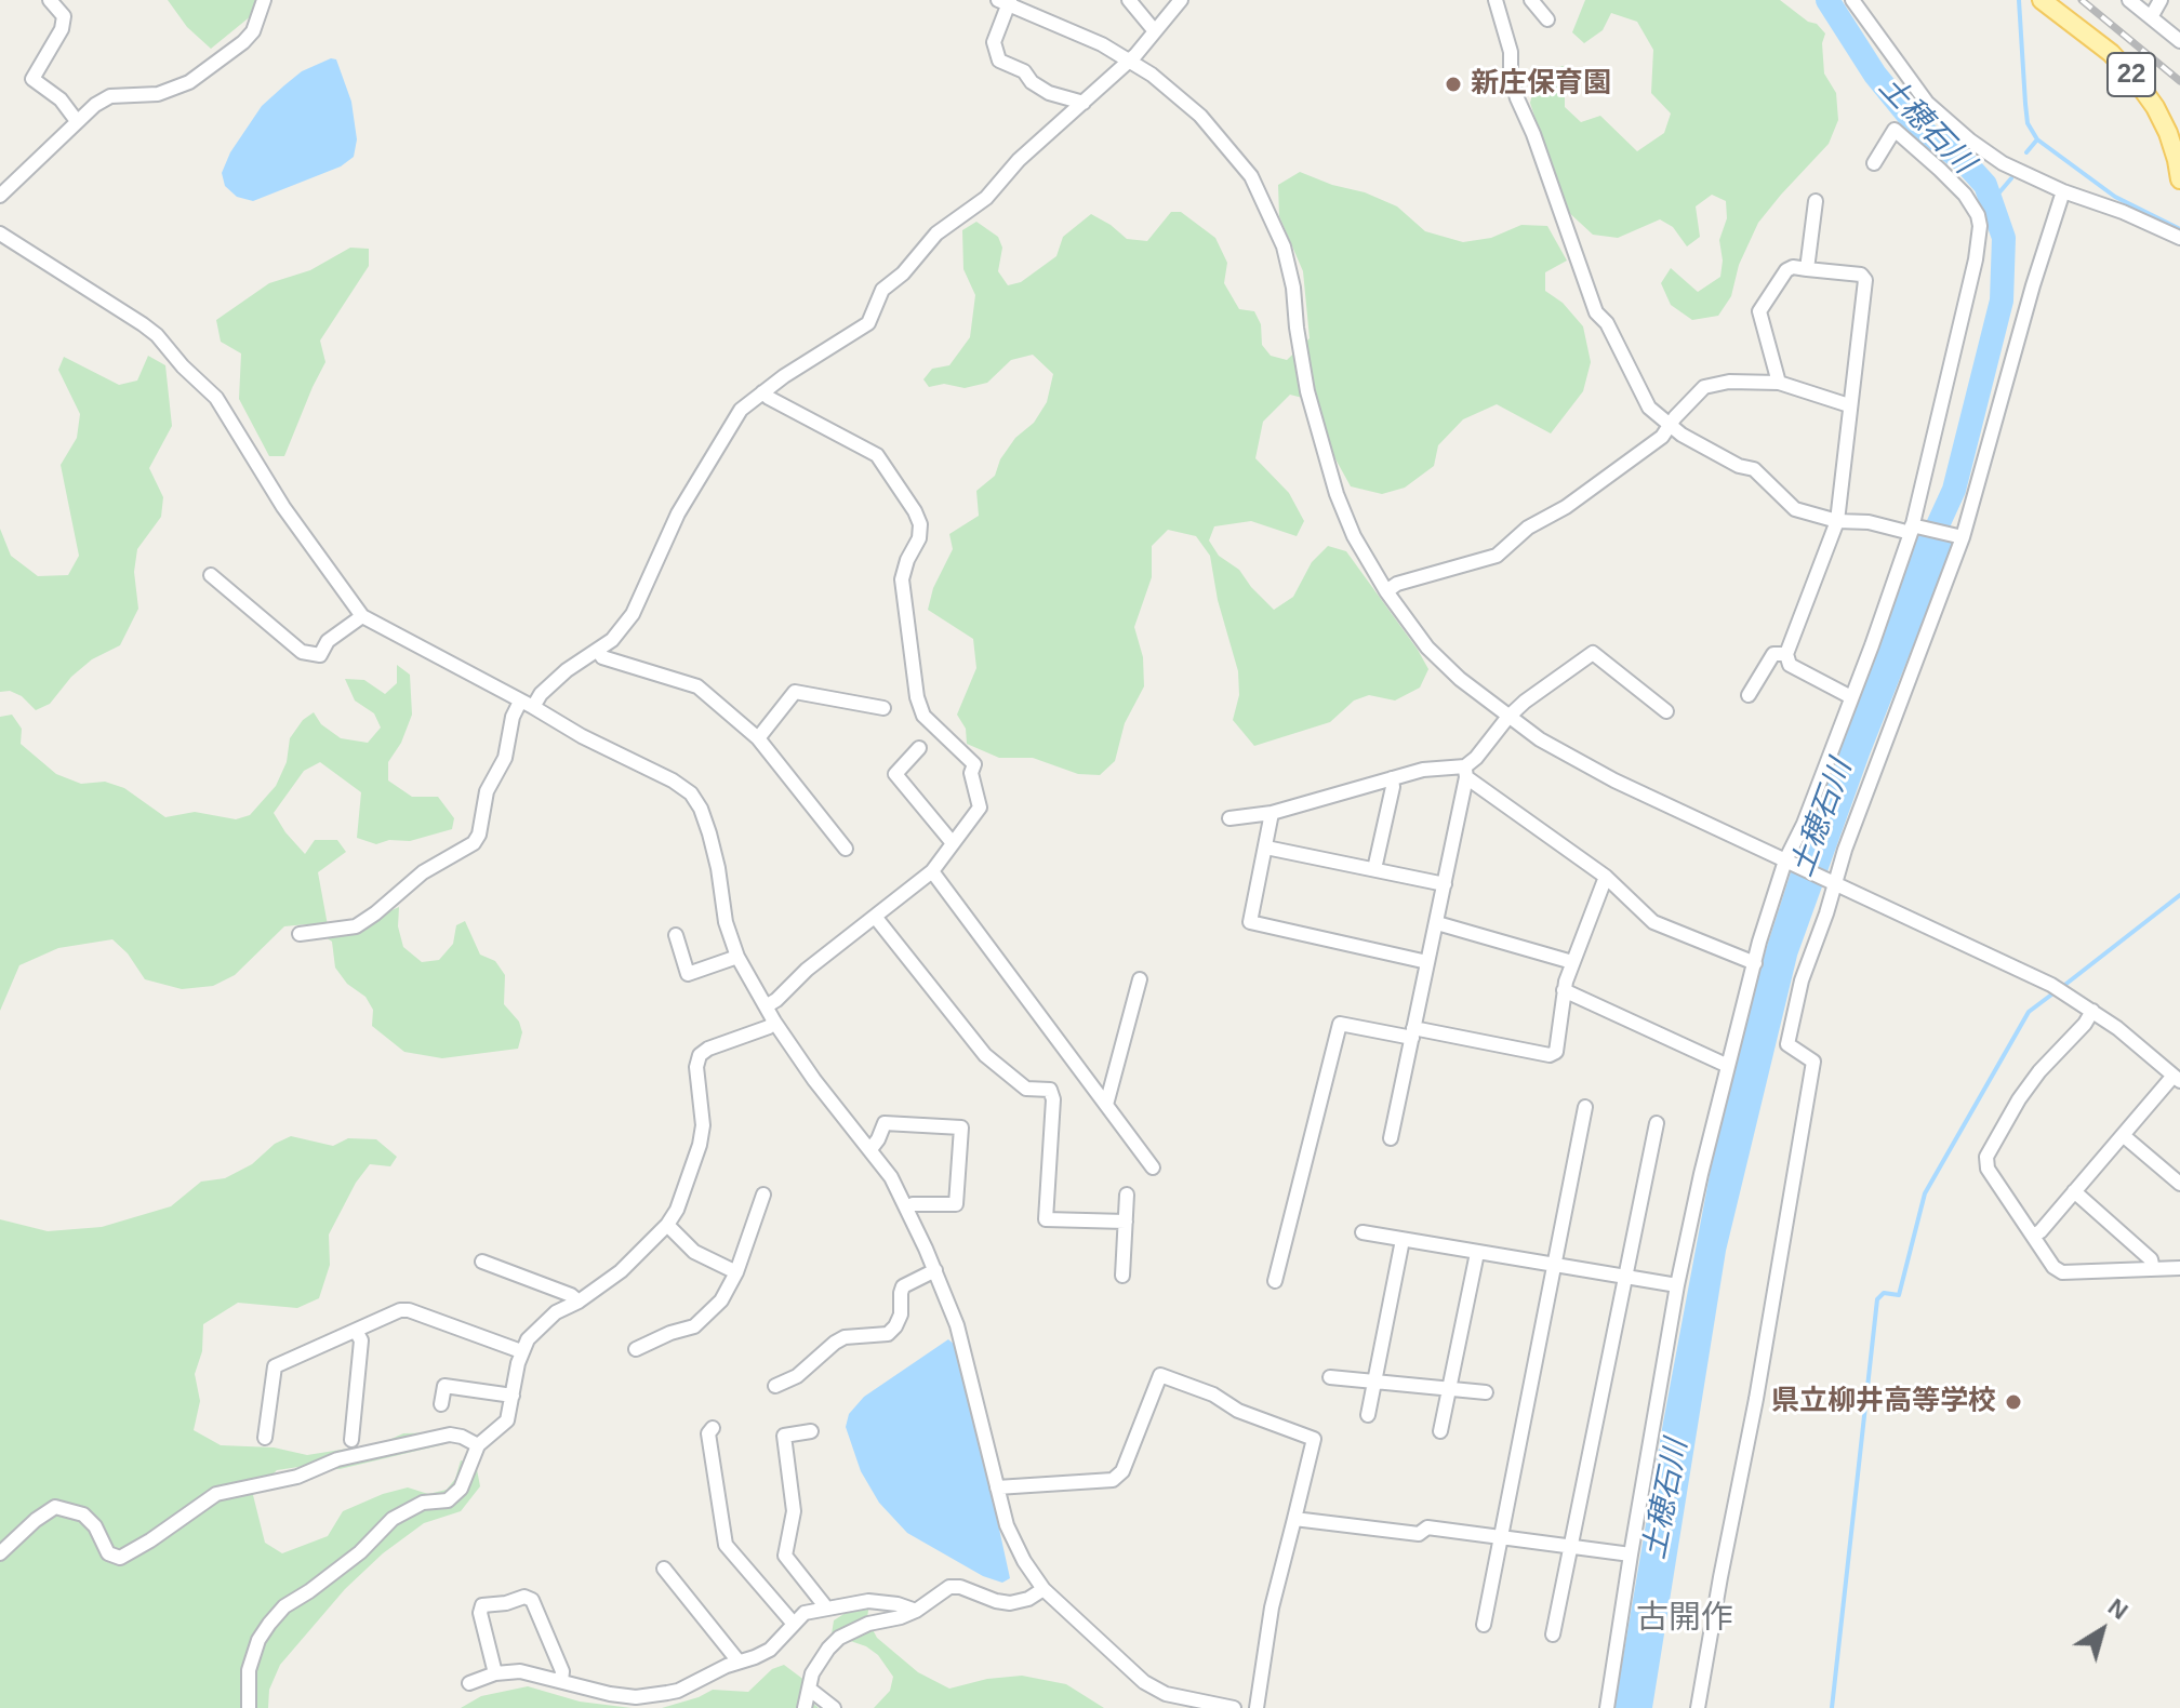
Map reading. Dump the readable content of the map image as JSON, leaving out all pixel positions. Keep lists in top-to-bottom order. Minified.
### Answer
{"streets":{"main road":["22"]},"districts":["古開作"],"water":["土穂石川"],"places":["新庄保育園","県立柳井高等学校"],"north":"top right"}
